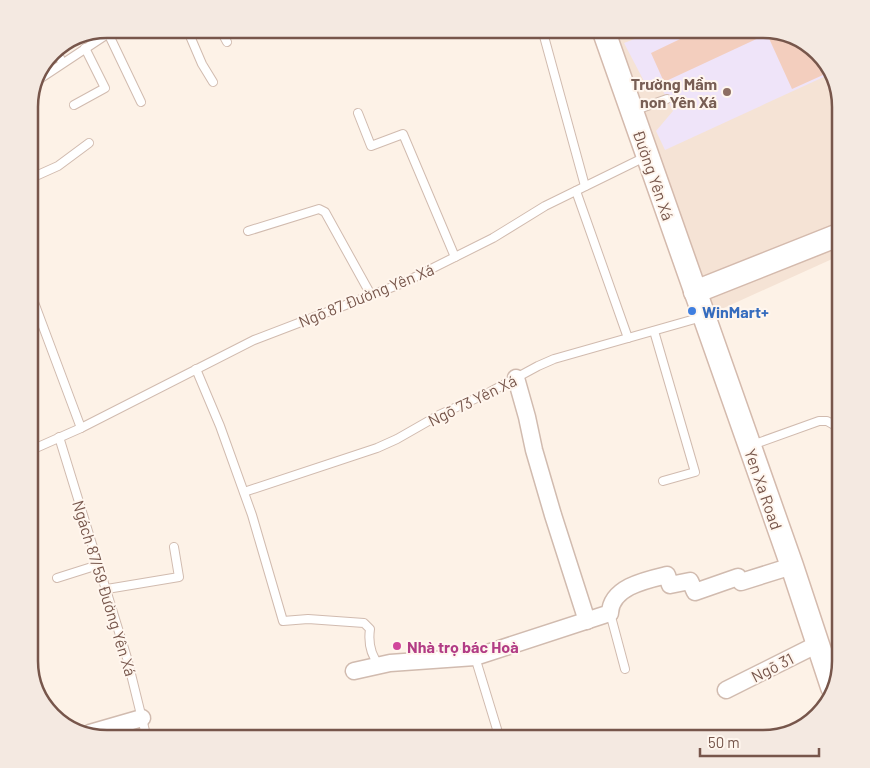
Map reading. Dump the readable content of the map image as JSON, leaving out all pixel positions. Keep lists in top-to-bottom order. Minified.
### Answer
{"streets":{"street":["Đường Yên Xá","Yen Xa Road","Ngõ 31"],"lane":["Ngõ 87 Đường Yên Xá","Ngõ 73 Yên Xá","Ngách 87/59 Đường Yên Xá"]},"crossings":[["Đường Yên Xá","Ngõ 87 Đường Yên Xá"],["Đường Yên Xá","Yen Xa Road"],["Ngõ 87 Đường Yên Xá","Ngách 87/59 Đường Yên Xá"],["Ngõ 73 Yên Xá","Yen Xa Road"],["Yen Xa Road","Ngõ 31"]],"places":["Trường Mầm non Yên Xá","WinMart+","Nhà trọ bác Hoà"],"scale_bar":"50 m"}
